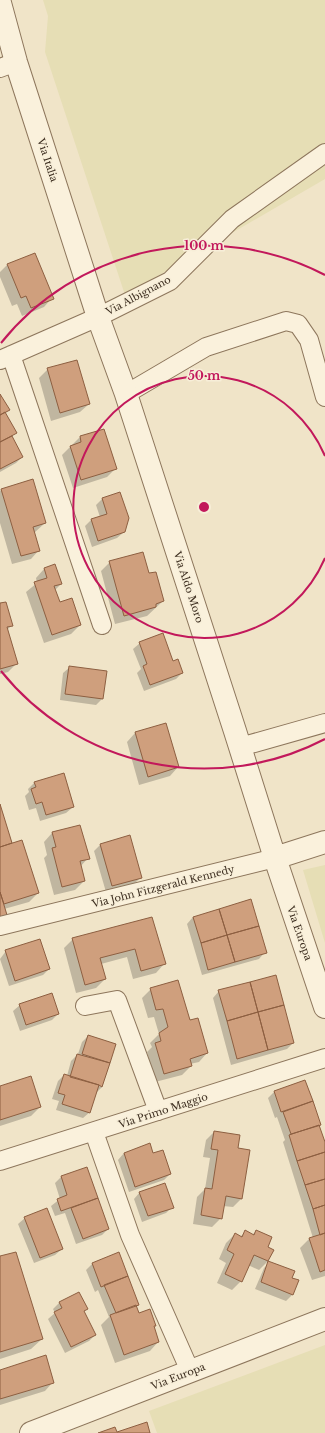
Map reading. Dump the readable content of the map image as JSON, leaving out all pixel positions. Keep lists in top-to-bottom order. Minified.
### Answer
{"streets":{"street":["Via Italia","Via Albignano","Via Aldo Moro","Via John Fitzgerald Kennedy","Via Europa","Via Primo Maggio"]},"crossings":[["Via Italia","Via Albignano"],["Via Italia","Via Aldo Moro"],["Via Albignano","Via Aldo Moro"],["Via Aldo Moro","Via John Fitzgerald Kennedy"],["Via Aldo Moro","Via Europa"],["Via John Fitzgerald Kennedy","Via Europa"]],"rings":["100 m","50 m"]}
